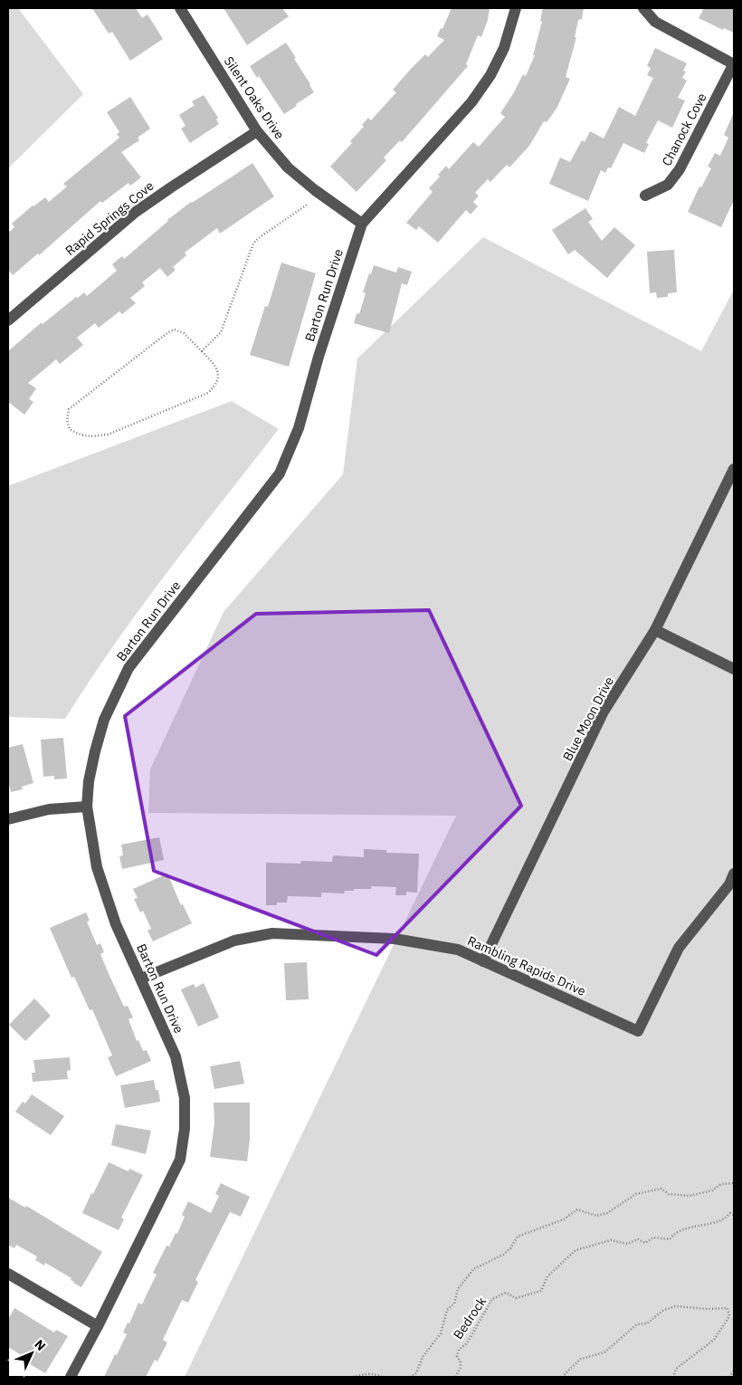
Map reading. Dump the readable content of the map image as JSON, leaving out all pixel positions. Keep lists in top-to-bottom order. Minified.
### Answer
{"streets":{"street":["Silent Oaks Drive","Chanock Cove","Rapid Springs Cove","Barton Run Drive","Blue Moon Drive","Rambling Rapids Drive"],"path":["Bedrock"]},"crossings":[["Silent Oaks Drive","Rapid Springs Cove"],["Silent Oaks Drive","Barton Run Drive"],["Barton Run Drive","Rambling Rapids Drive"],["Blue Moon Drive","Rambling Rapids Drive"]],"north":"top right"}
